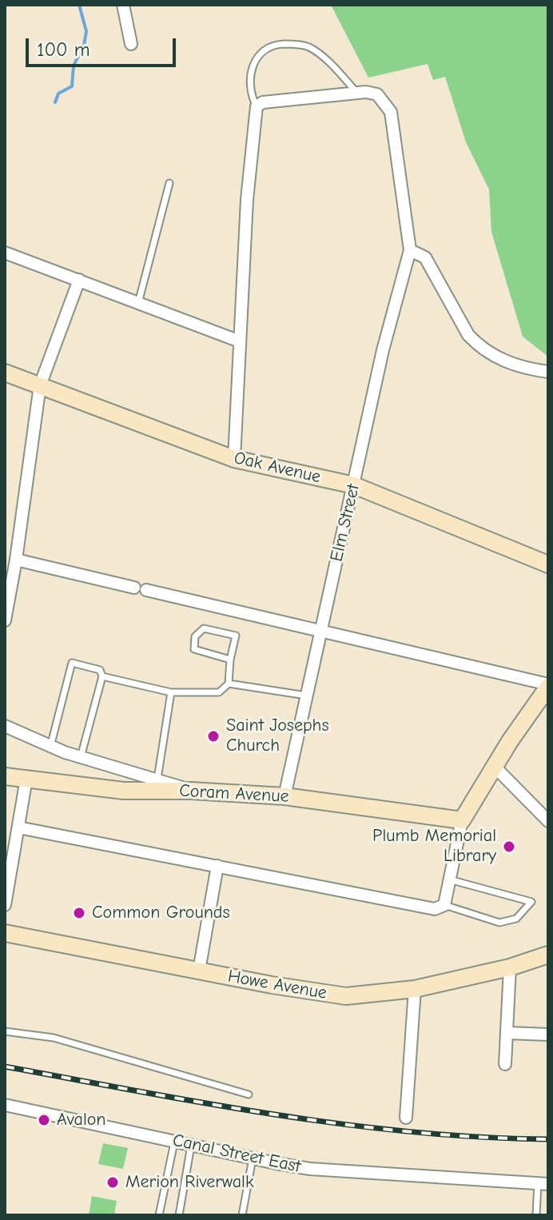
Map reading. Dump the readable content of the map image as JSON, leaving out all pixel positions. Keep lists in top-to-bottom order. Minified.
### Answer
{"streets":{"main road":["Oak Avenue","Coram Avenue","Howe Avenue"],"street":["Elm Street","Canal Street East"]},"crossings":[["Oak Avenue","Elm Street"],["Elm Street","Coram Avenue"]],"places":["Saint Josephs Church","Plumb Memorial Library","Common Grounds","Avalon","Merion Riverwalk"],"scale_bar":"100 m"}
